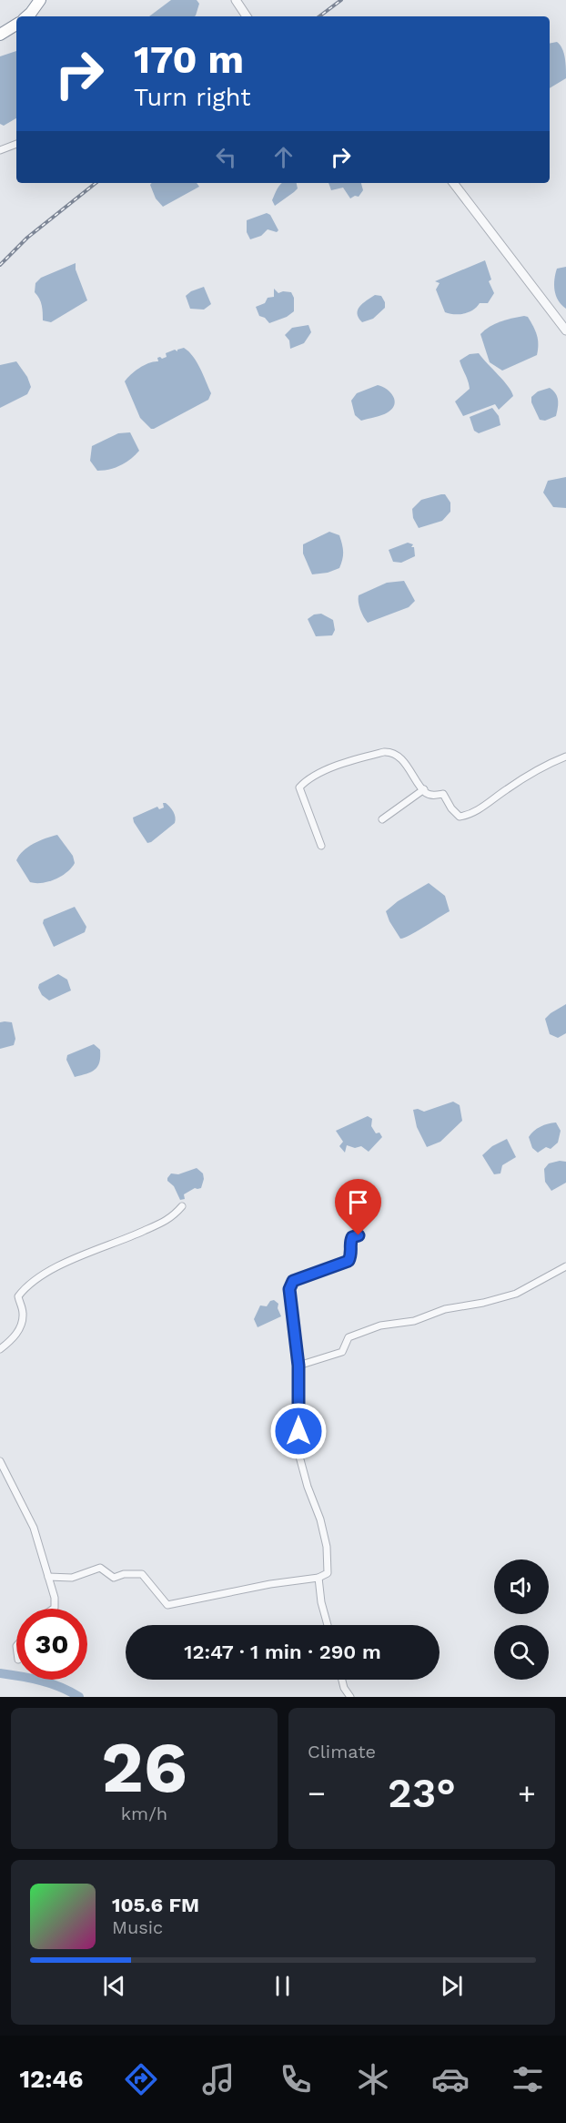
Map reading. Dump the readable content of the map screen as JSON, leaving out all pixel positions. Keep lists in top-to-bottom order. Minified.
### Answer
{"page":{"turn":["170 m","Turn right"],"limit":"30","trip":"12:47 · 1 min · 290 m","tile":[["26","km/h"],"Climate"],"heat":["−","23°","+"],"song":["105.6 FM","Music"],"tabs":"12:46"}}
